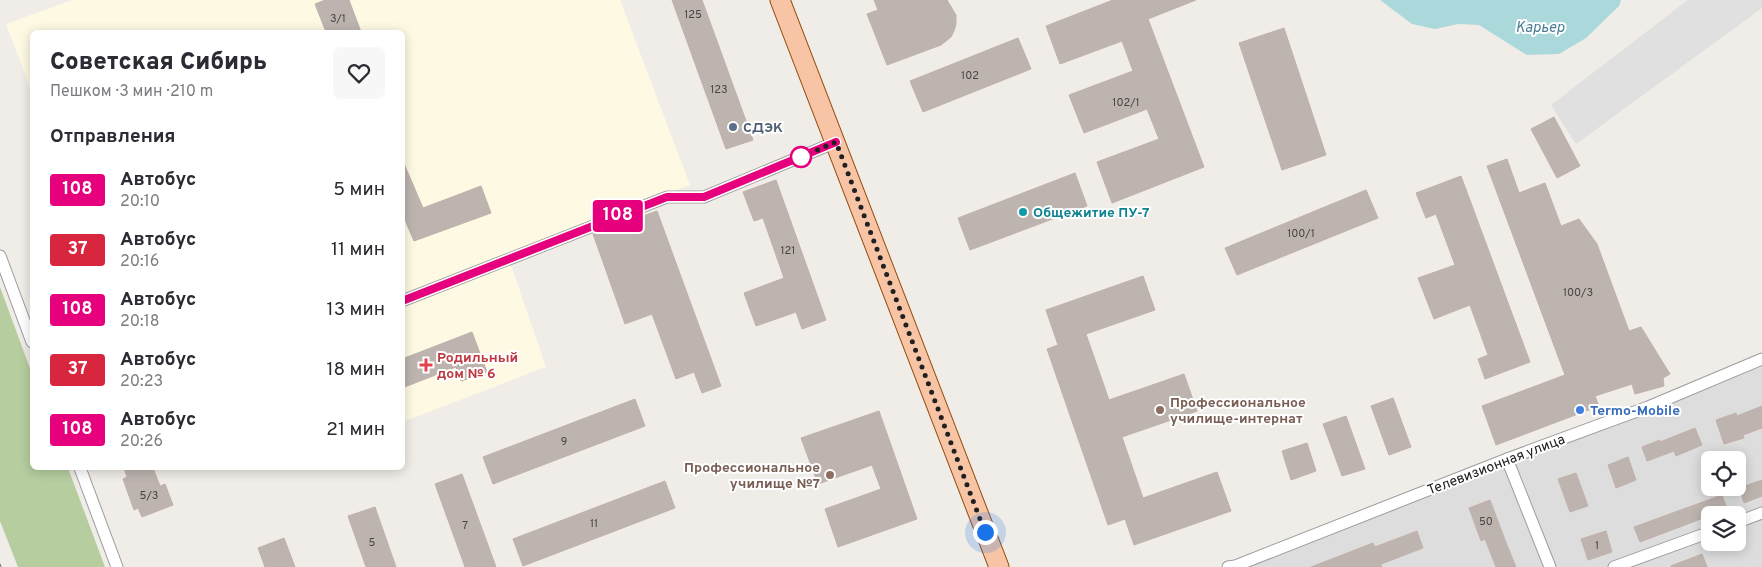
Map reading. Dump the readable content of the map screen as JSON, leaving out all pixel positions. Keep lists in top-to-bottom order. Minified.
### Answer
{"streets":{"street":["Телевизионная улица"]},"water":["Карьер"],"places":{"other":["СДЭК","Общежитие ПУ-7","Профессиональное училище-интернат","Termo-Mobile","Профессиональное училище №7"],"health":["Родильный дом № 6"]},"lines":["bus line 108"],"house_numbers":["125","3/1","102","123","102/1","100/1","121","100/3","9","5/3","50","11","7","5","1"],"page":{"on_map":"108","heading":[["Советская Сибирь","Пешком · 3 мин · 210 m"],"Отправления"],"list":[{"mark":"108","name":"Автобус","note":"20:10","value":"5 мин"},{"mark":"37","name":"Автобус","note":"20:16","value":"11 мин"},{"mark":"108","name":"Автобус","note":"20:18","value":"13 мин"},{"mark":"37","name":"Автобус","note":"20:23","value":"18 мин"},{"mark":"108","name":"Автобус","note":"20:26","value":"21 мин"}]}}
